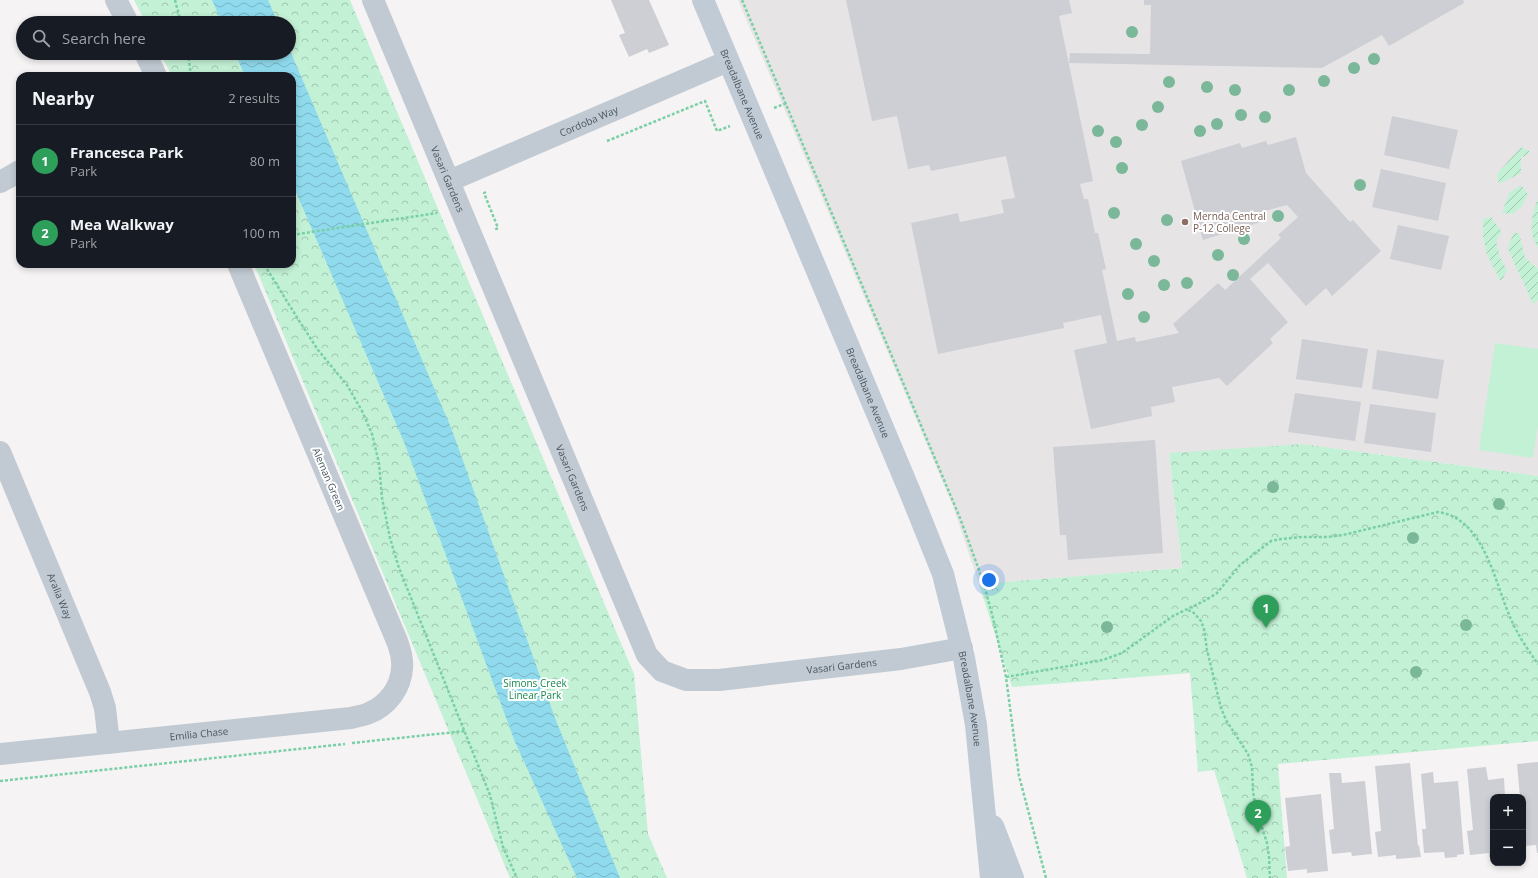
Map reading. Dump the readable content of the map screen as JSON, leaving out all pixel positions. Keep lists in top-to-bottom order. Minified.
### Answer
{"streets":{"street":["Breadalbane Avenue","Cordoba Way","Vasari Gardens","Aleman Green","Aralia Way","Emilia Chase"]},"crossings":[["Breadalbane Avenue","Cordoba Way"],["Breadalbane Avenue","Vasari Gardens"],["Cordoba Way","Vasari Gardens"],["Aleman Green","Emilia Chase"],["Aralia Way","Emilia Chase"]],"parks":["Simons Creek Linear Park"],"places":["Mernda Central P-12 College"],"page":{"search":"Search here","heading":["Nearby","2 results"],"list":[{"mark":"1","name":"Francesca Park","note":"Park","value":"80 m"},{"mark":"2","name":"Mea Walkway","note":"Park","value":"100 m"}],"pins":["1","2"],"map_buttons":["+","−"]}}
